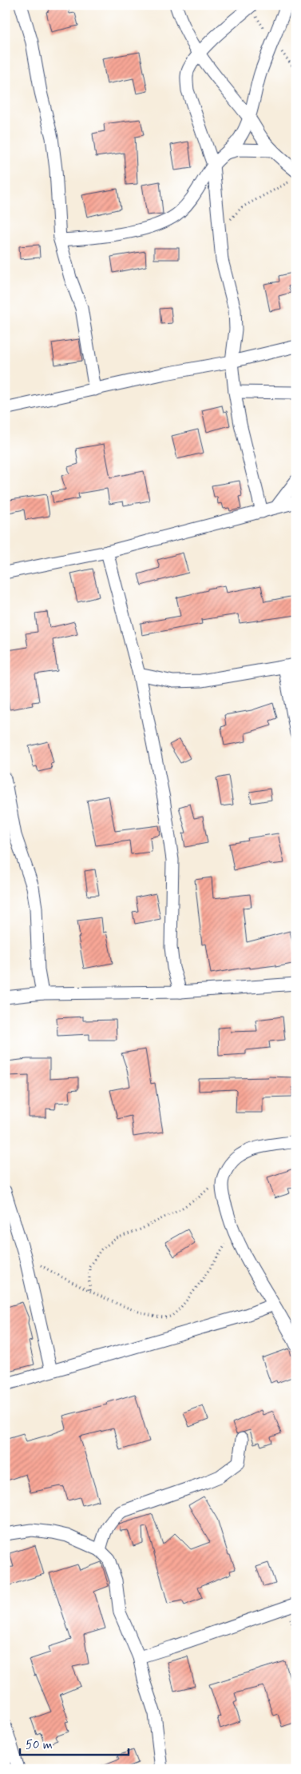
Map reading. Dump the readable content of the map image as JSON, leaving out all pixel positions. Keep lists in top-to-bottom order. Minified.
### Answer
{"scale_bar":"50 m"}
